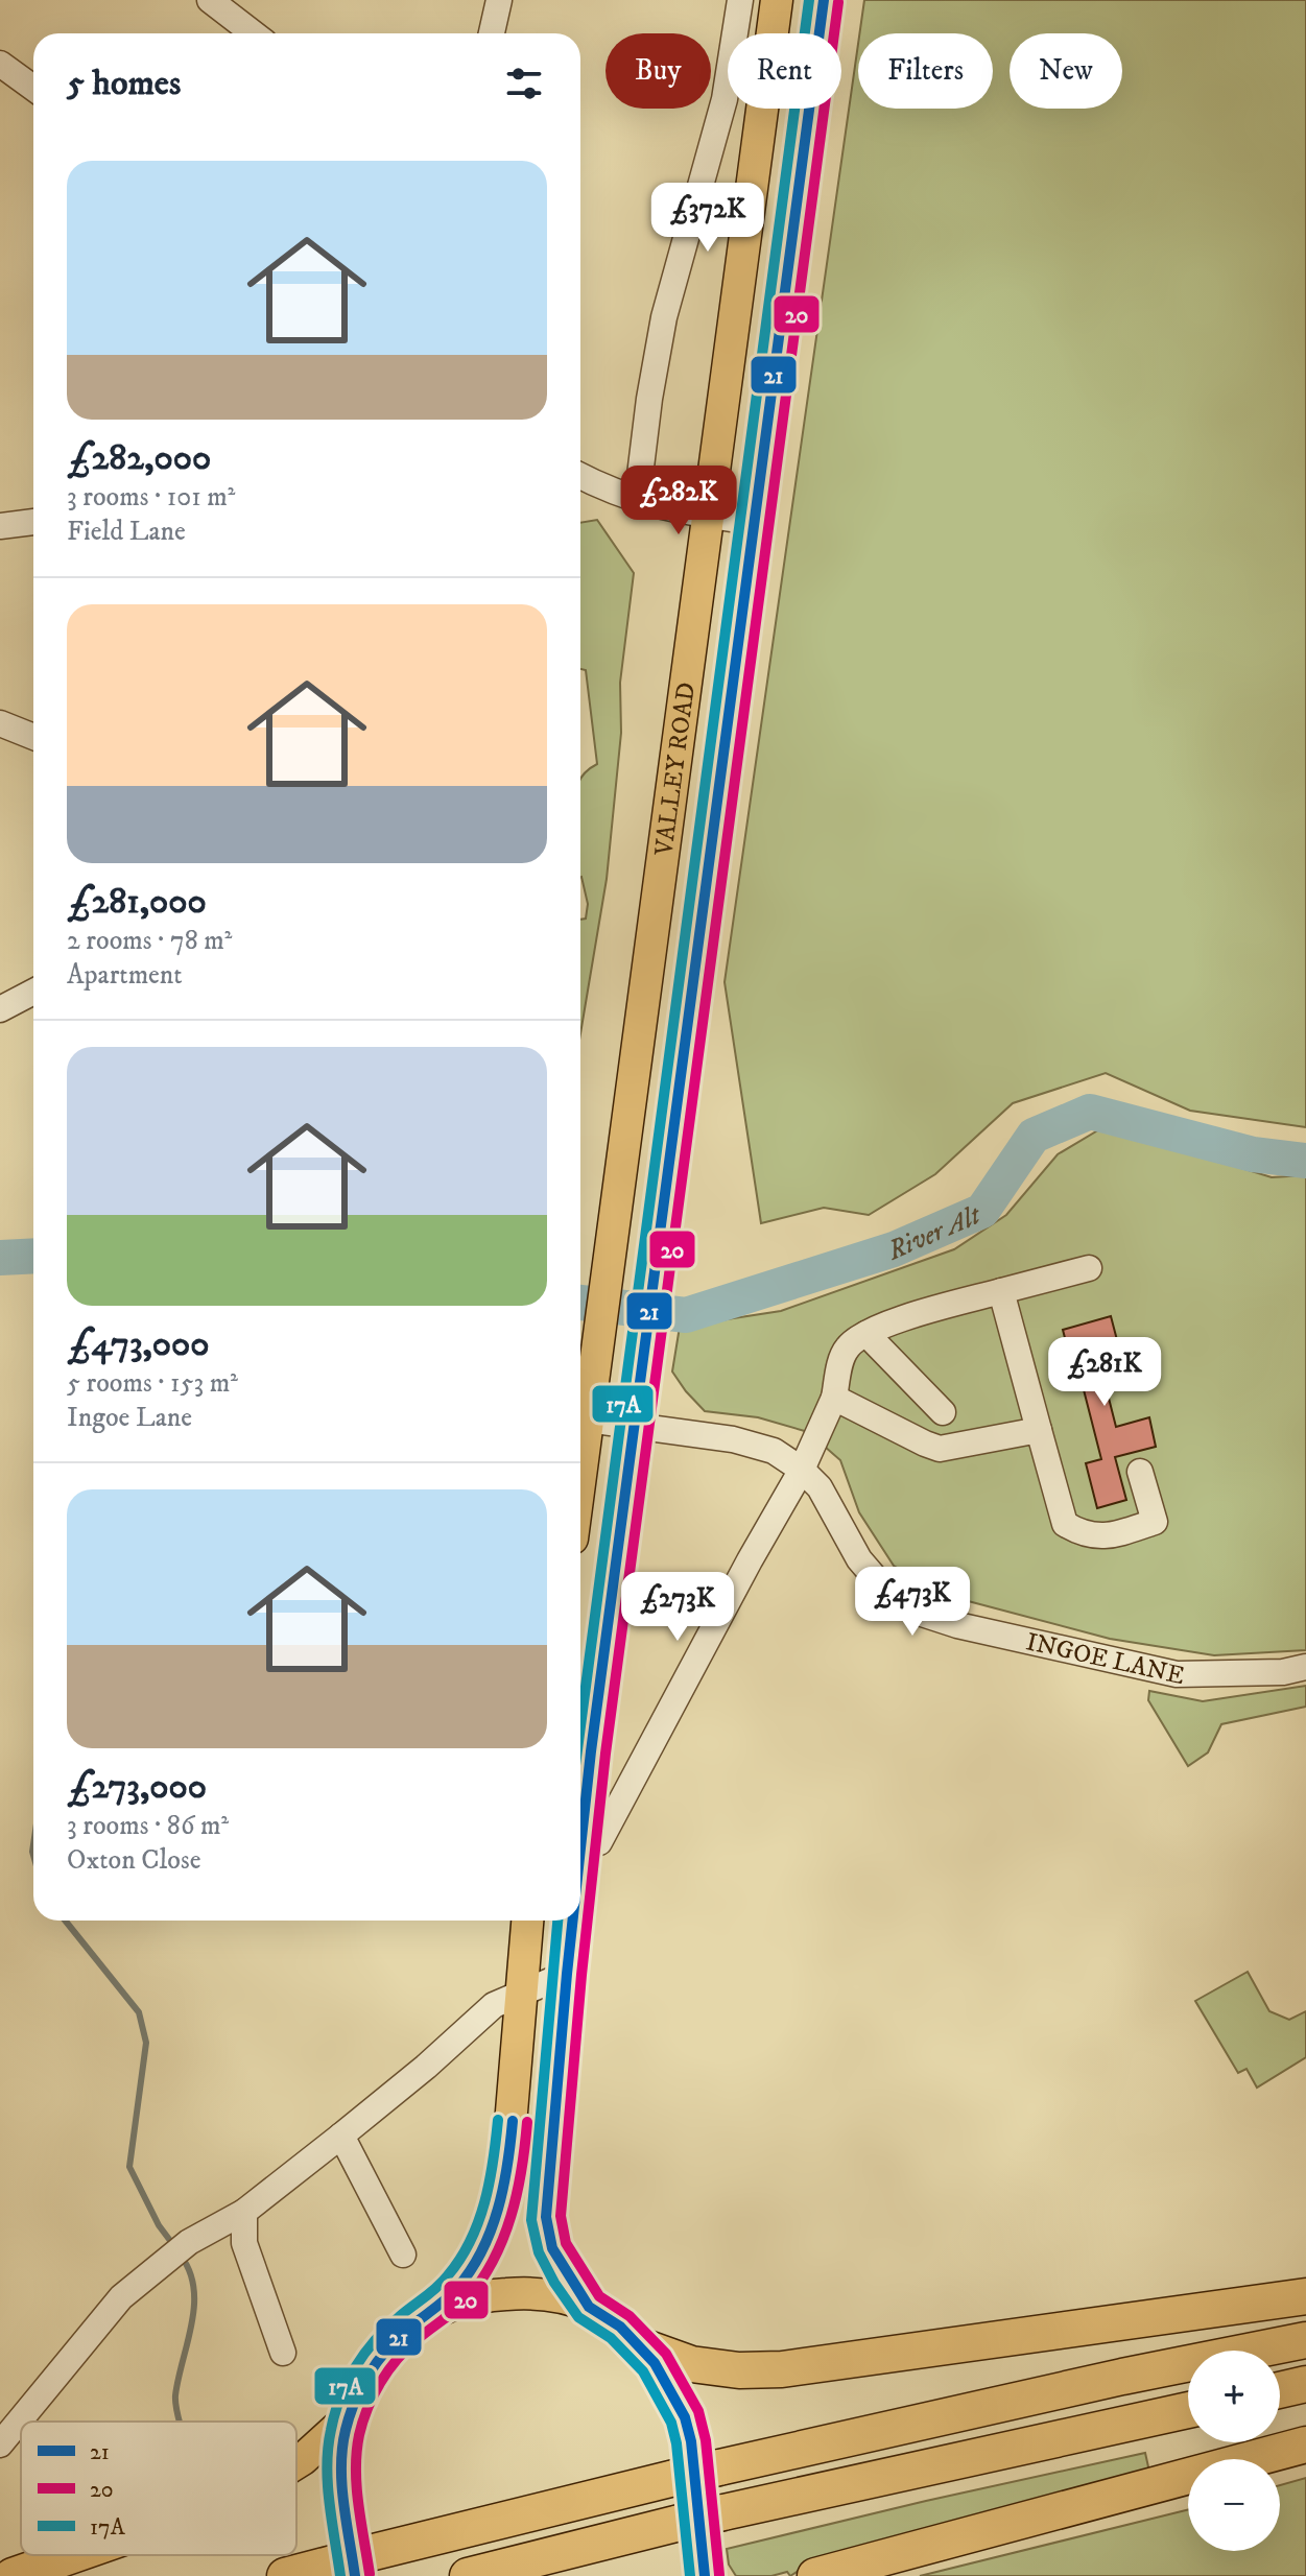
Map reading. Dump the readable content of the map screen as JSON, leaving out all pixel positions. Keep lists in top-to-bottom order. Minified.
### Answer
{"streets":{"main road":["VALLEY ROAD"],"street":["INGOE LANE"]},"crossings":[["VALLEY ROAD","INGOE LANE"]],"water":["River Alt"],"lines":["transit line 21","transit line 17A","transit line 20"],"legend":["21","20","17A"],"page":{"chip":["Buy","Rent","Filters","New"],"heading":"5 homes","list":[{"name":"£282,000","note":"3 rooms · 101 m² · Field Lane"},{"name":"£281,000","note":"2 rooms · 78 m² · Apartment"},{"name":"£473,000","note":"5 rooms · 153 m² · Ingoe Lane"},{"name":"£273,000","note":"3 rooms · 86 m² · Oxton Close"}],"price":["£372K","£282K","£281K","£473K","£273K"],"map_buttons":["+","−"]}}
